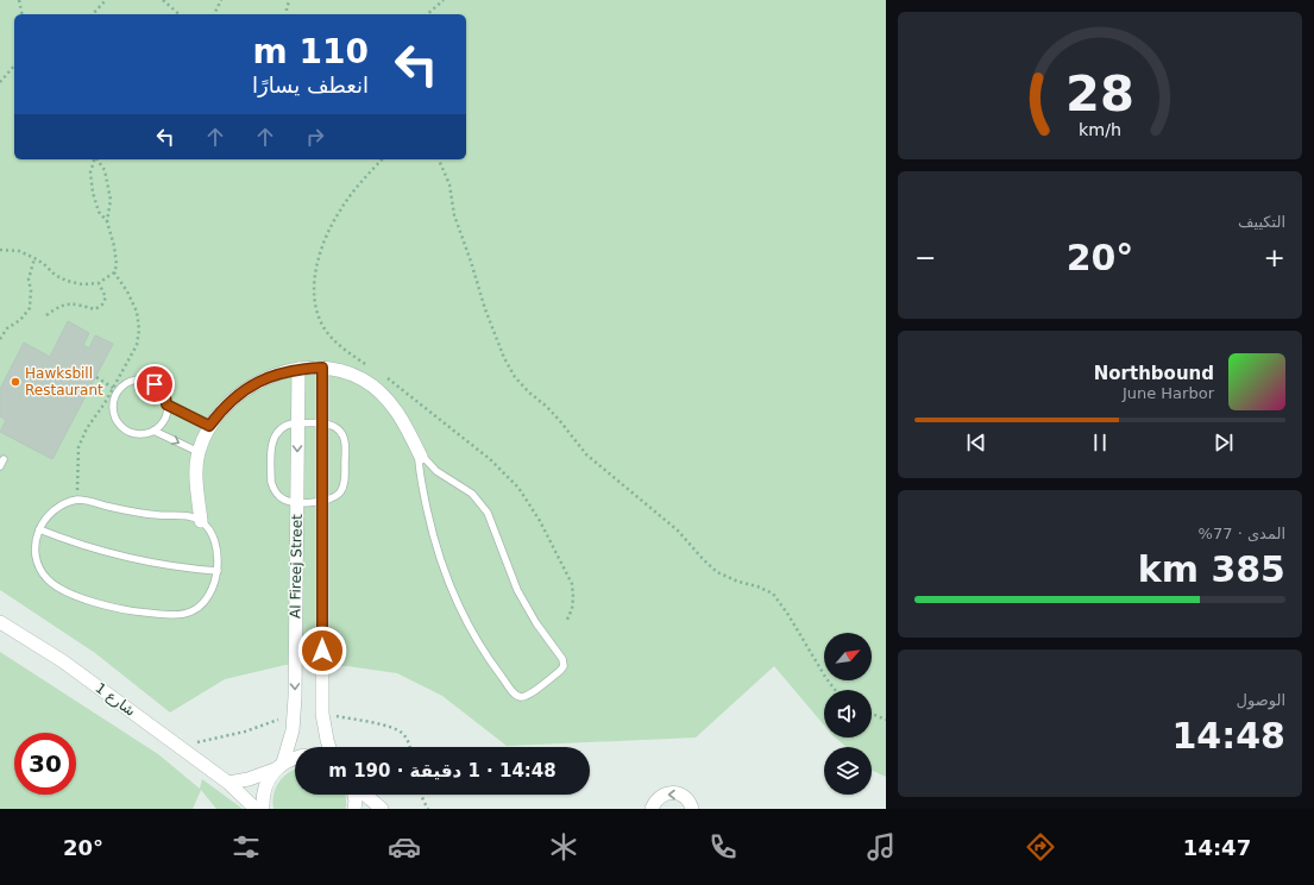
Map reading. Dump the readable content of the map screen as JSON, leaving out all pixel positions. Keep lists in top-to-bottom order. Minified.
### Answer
{"streets":{"street":["Al Fireej Street","شارع 1"]},"places":["Hawksbill Restaurant"],"north":"top right","page":{"turn":["110 m","انعطف يسارًا"],"tile":["التكييف",["المدى · 77%","385 km"],["الوصول","14:48"]],"heat":["−","20°","+"],"song":["Northbound","June Harbor"],"limit":"30","trip":"14:48 · 1 دقيقة · 190 m","tabs":["14:47","20°"],"gauge":["28","km/h"]}}
